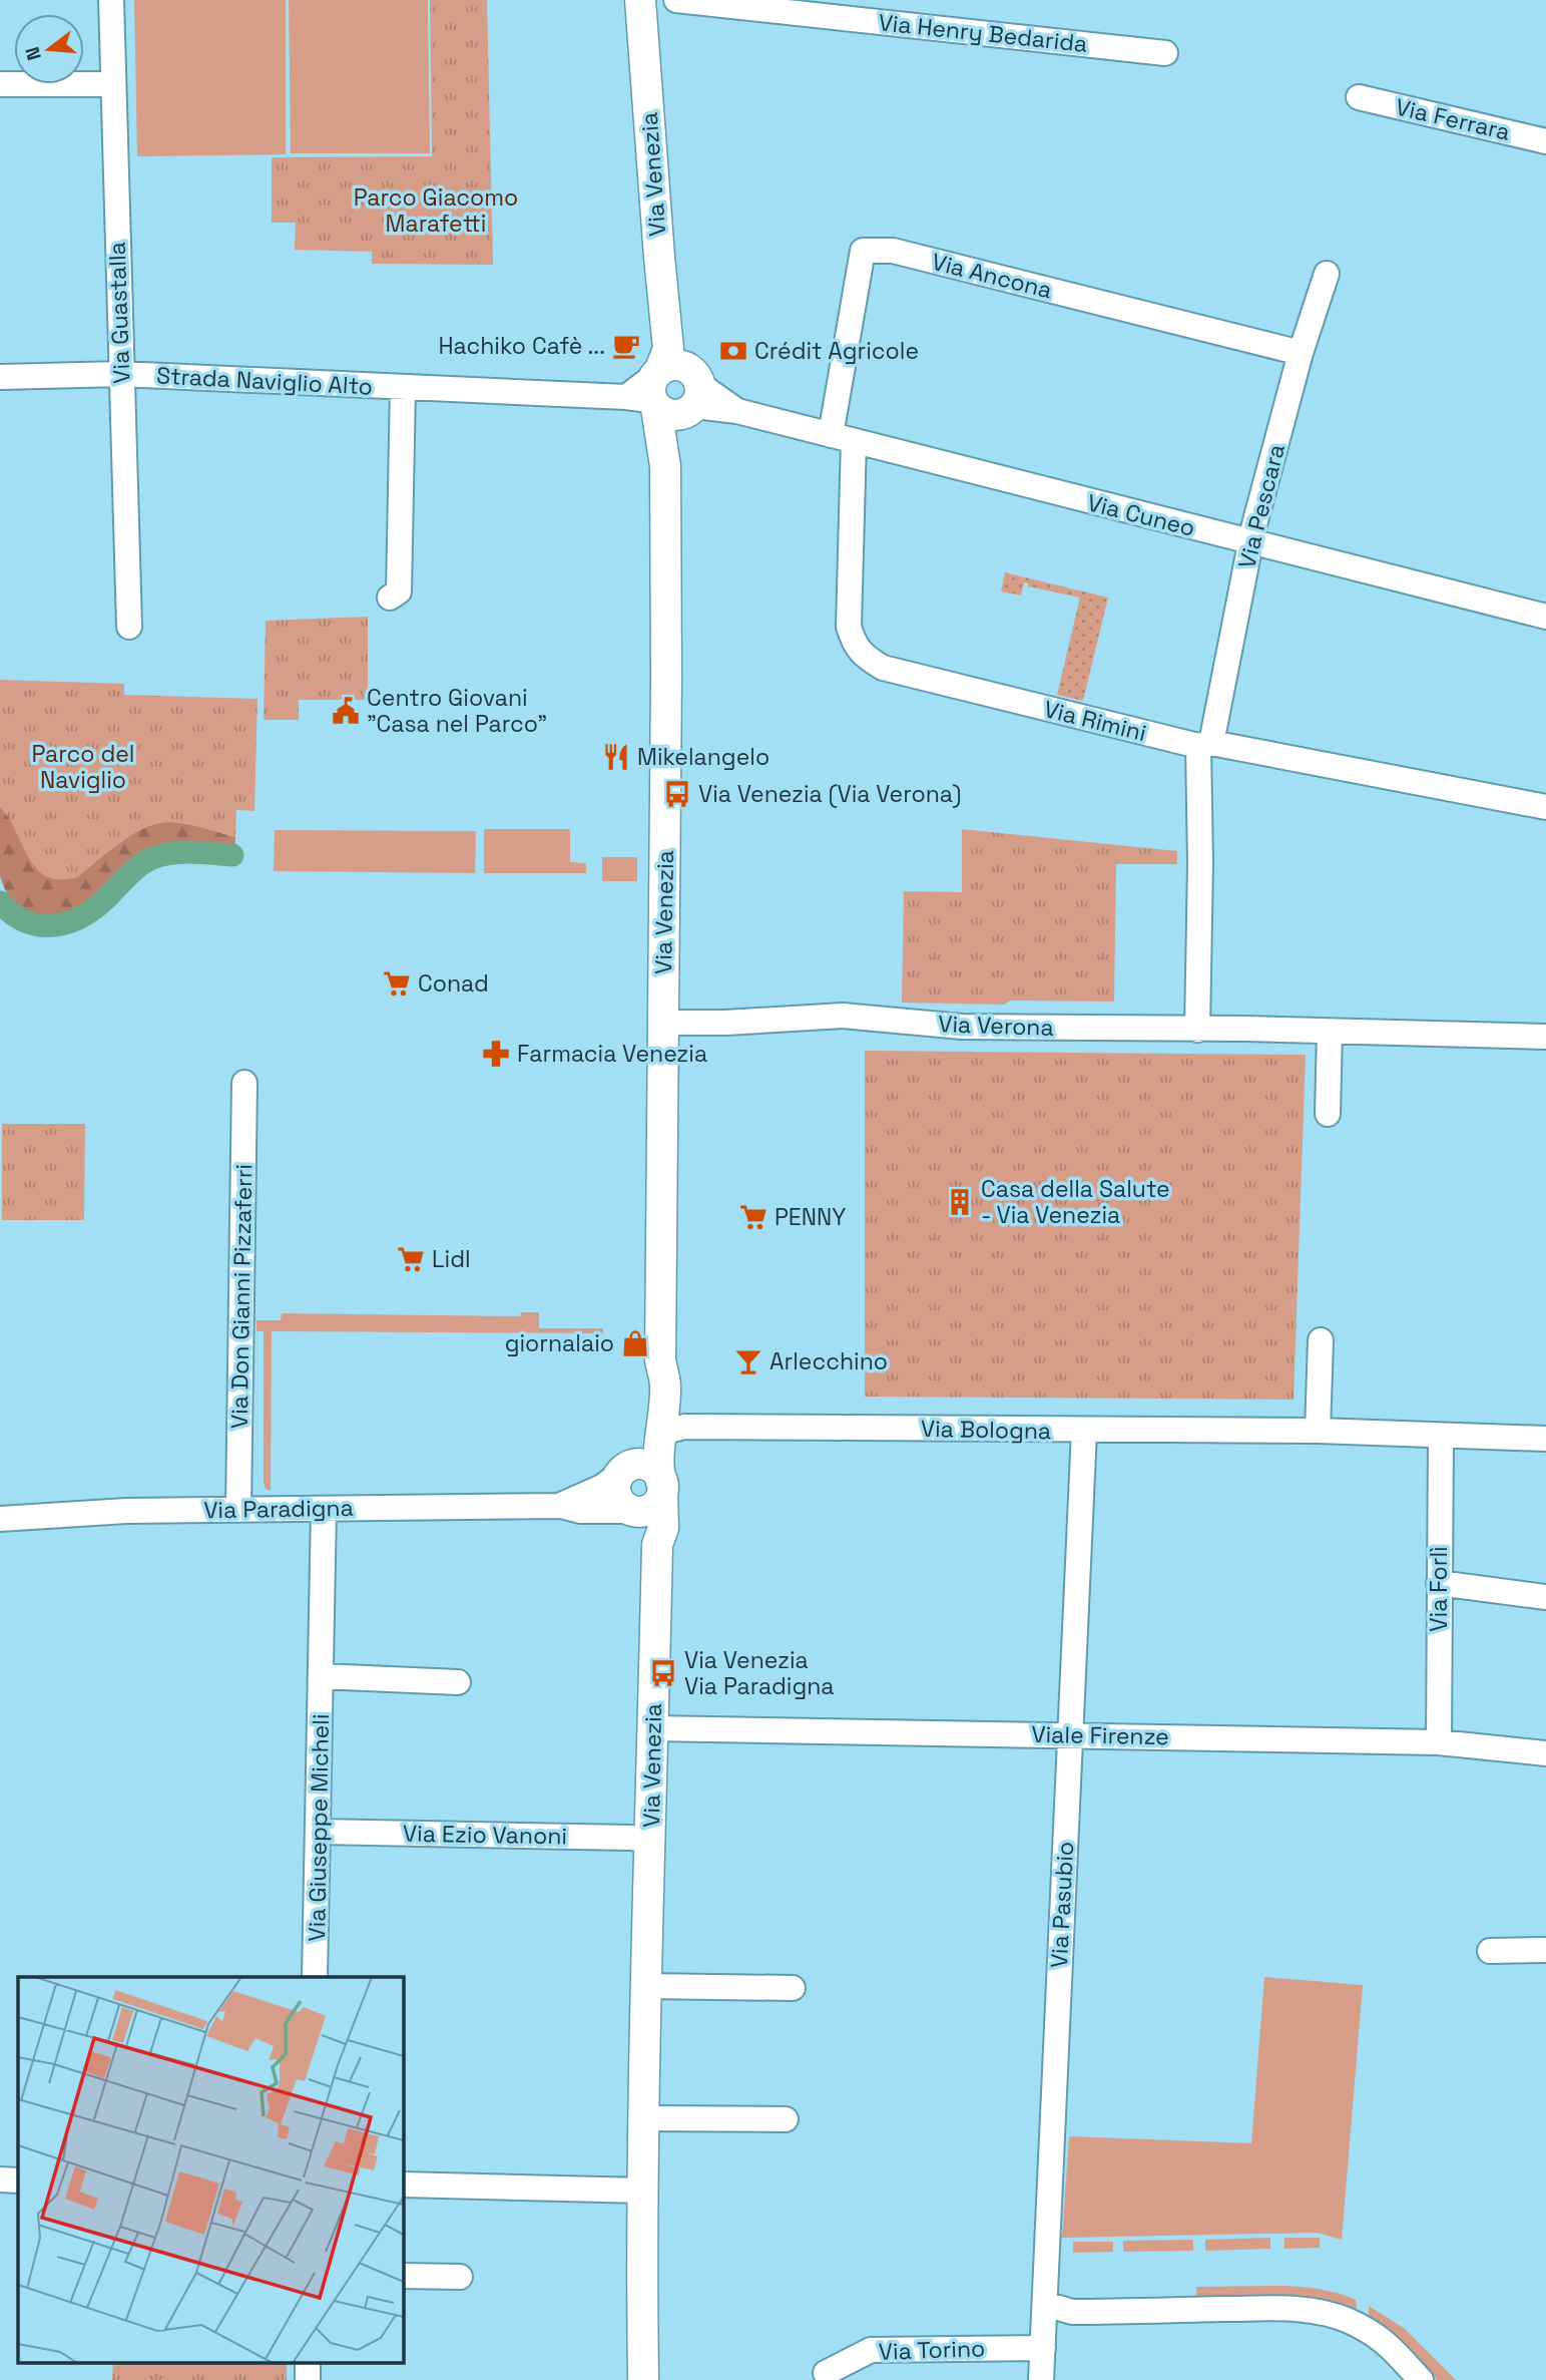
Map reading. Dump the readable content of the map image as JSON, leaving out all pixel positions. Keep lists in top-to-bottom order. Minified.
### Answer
{"streets":{"street":["Via Henry Bedarida","Via Ferrara","Via Venezia","Via Ancona","Via Guastalla","Strada Naviglio Alto","Via Pescara","Via Cuneo","Via Rimini","Via Verona","Via Don Gianni Pizzaferri","Via Bologna","Via Paradigna","Via Forlì","Viale Firenze","Via Giuseppe Micheli","Via Ezio Vanoni","Via Pasubio","Via Torino"]},"crossings":[["Via Venezia","Strada Naviglio Alto"],["Via Venezia","Via Cuneo"],["Via Venezia","Via Verona"],["Via Venezia","Via Bologna"],["Via Venezia","Via Paradigna"],["Via Venezia","Viale Firenze"],["Via Venezia","Via Ezio Vanoni"],["Via Ancona","Via Pescara"],["Via Ancona","Via Cuneo"],["Via Ancona","Via Rimini"],["Via Guastalla","Strada Naviglio Alto"],["Strada Naviglio Alto","Via Cuneo"],["Via Pescara","Via Cuneo"],["Via Pescara","Via Rimini"],["Via Pescara","Via Verona"],["Via Cuneo","Via Rimini"],["Via Don Gianni Pizzaferri","Via Paradigna"],["Via Bologna","Via Forlì"],["Via Bologna","Via Pasubio"],["Via Paradigna","Via Giuseppe Micheli"],["Via Forlì","Viale Firenze"],["Viale Firenze","Via Pasubio"],["Via Giuseppe Micheli","Via Ezio Vanoni"],["Via Pasubio","Via Torino"]],"parks":["Parco Giacomo Marafetti","Parco del Naviglio"],"places":{"cafe":["Hachiko Cafè ..."],"bank":["Crédit Agricole"],"public building":["Centro Giovani \"Casa nel Parco\""],"restaurant":["Mikelangelo"],"bus stop":["Via Venezia (Via Verona)","Via Venezia Via Paradigna"],"supermarket":["Conad","PENNY","Lidl"],"pharmacy":["Farmacia Venezia"],"building":["Casa della Salute - Via Venezia"],"shop":["giornalaio"],"bar":["Arlecchino"]},"north":"left"}
